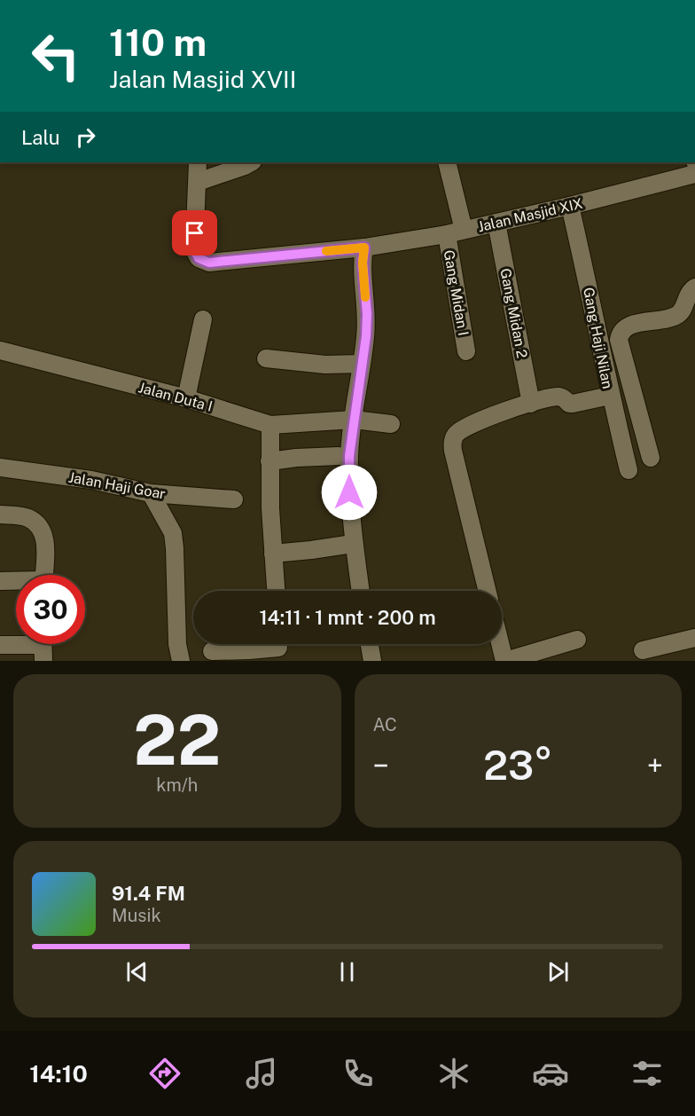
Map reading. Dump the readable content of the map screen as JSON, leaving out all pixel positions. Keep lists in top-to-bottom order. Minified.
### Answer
{"streets":{"street":["Jalan Masjid XIX","Gang Midan I","Gang Midan 2","Gang Haji Nilan","Jalan Duta I","Jalan Haji Goar"]},"crossings":[["Jalan Masjid XIX","Gang Midan I"],["Jalan Masjid XIX","Gang Midan 2"],["Jalan Masjid XIX","Gang Haji Nilan"]],"page":{"turn":["110 m","Jalan Masjid XVII"],"then":"Lalu","limit":"30","trip":"14:11 · 1 mnt · 200 m","tile":[["22","km/h"],"AC"],"heat":["−","23°","+"],"song":["91.4 FM","Musik"],"tabs":"14:10"}}
